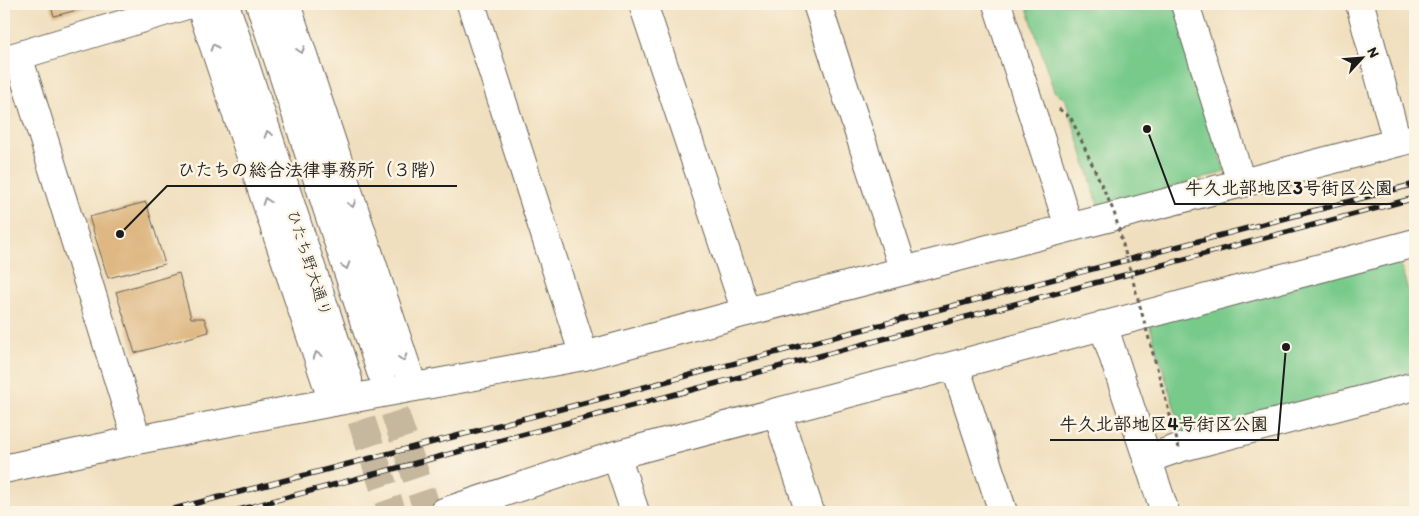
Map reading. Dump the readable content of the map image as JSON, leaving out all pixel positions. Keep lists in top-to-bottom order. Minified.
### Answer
{"streets":{"street":["ひたち野大通り"]},"places":["牛久北部地区3号街区公園","ひたちの総合法律事務所（３階）","牛久北部地区4号街区公園"],"north":"top right"}
